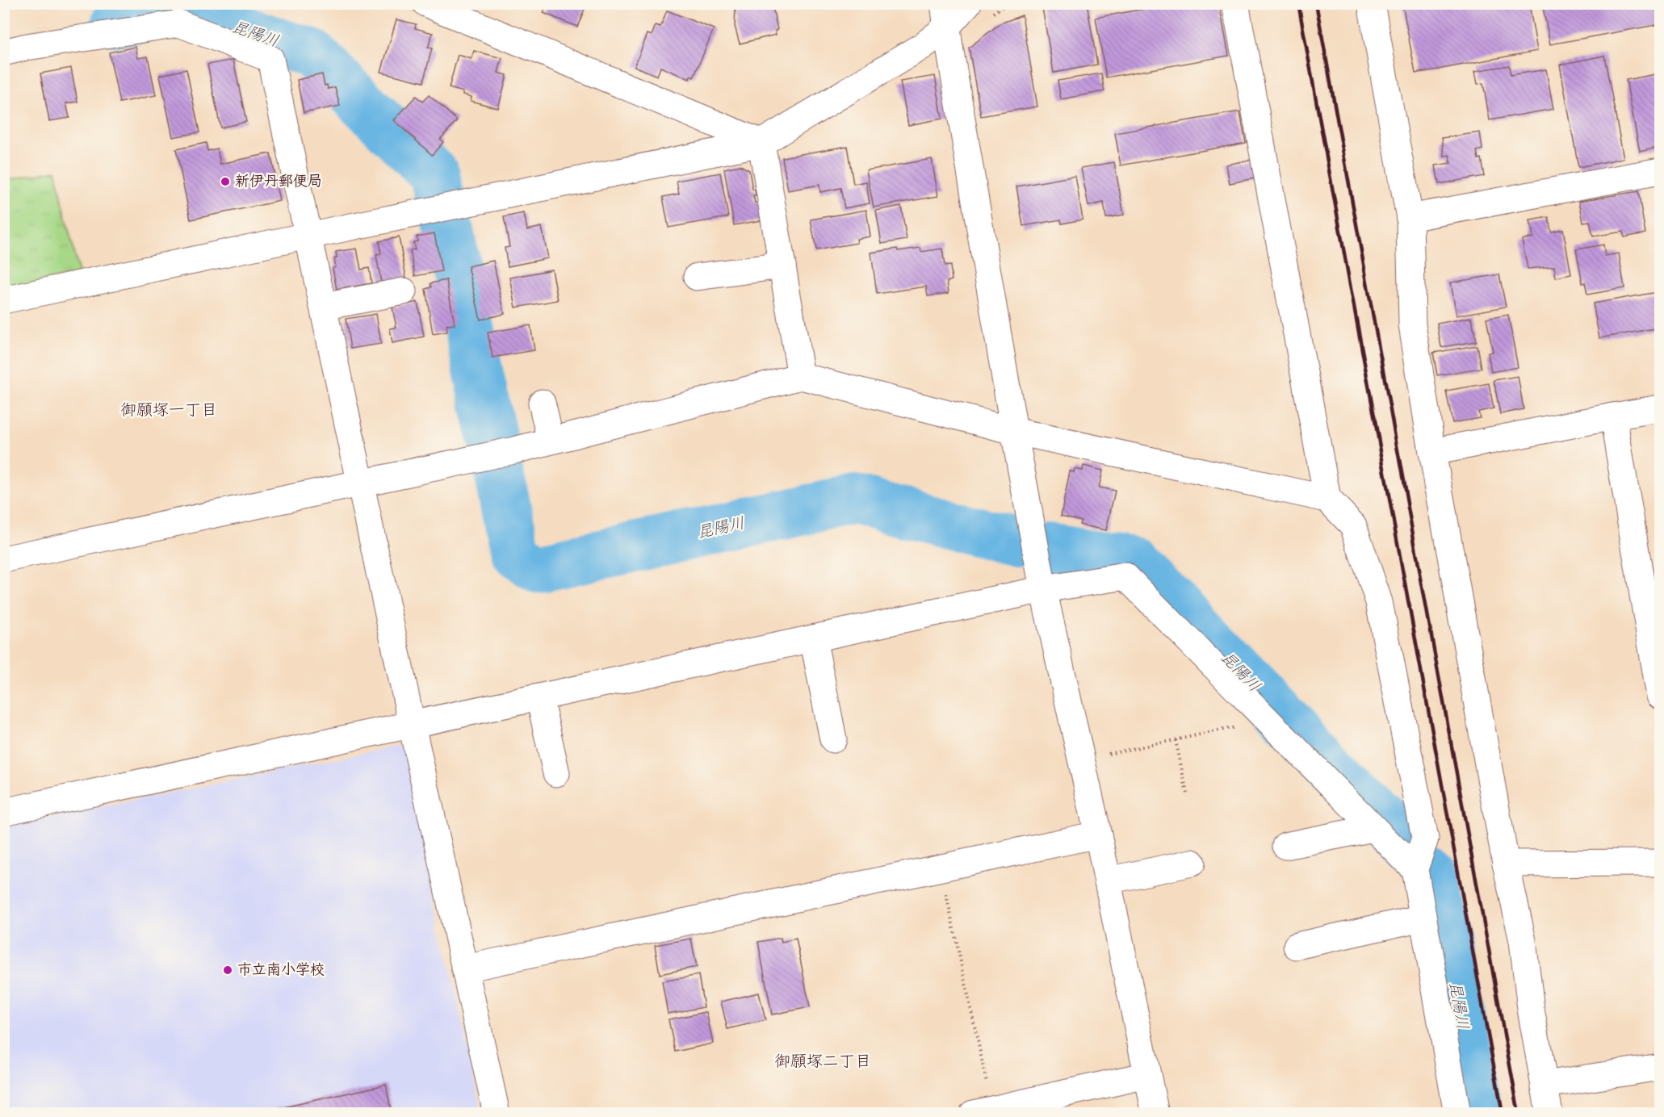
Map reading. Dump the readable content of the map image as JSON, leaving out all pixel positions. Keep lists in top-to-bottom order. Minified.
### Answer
{"districts":["御願塚一丁目","御願塚二丁目"],"water":["昆陽川"],"places":["新伊丹郵便局","市立南小学校"]}
